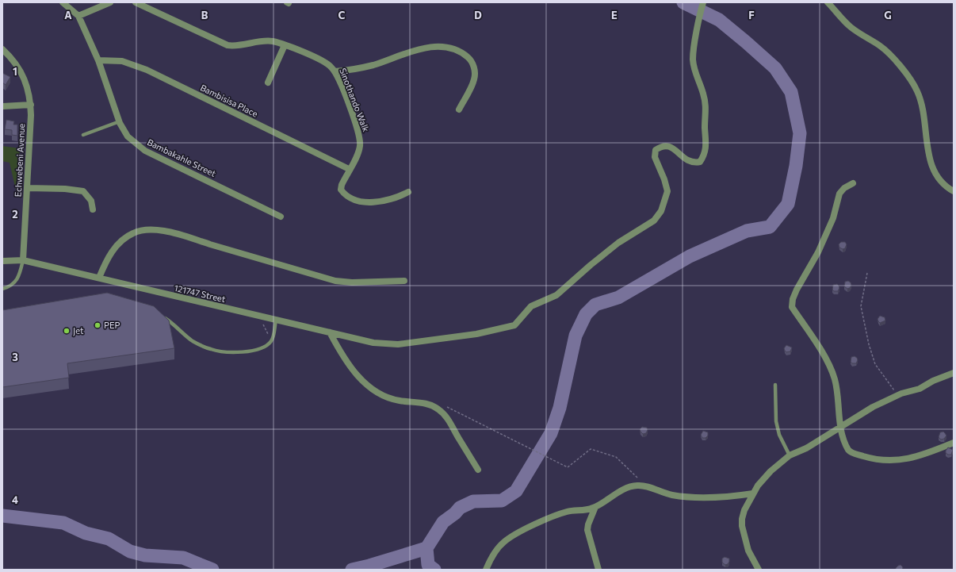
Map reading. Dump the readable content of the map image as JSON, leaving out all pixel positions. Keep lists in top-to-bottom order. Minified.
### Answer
{"streets":{"street":["Sinothando Walk","Bambisisa Place","Bambakahle Street","Echwebeni Avenue","121747 Street"]},"crossings":[["Sinothando Walk","Bambisisa Place"],["Bambisisa Place","Bambakahle Street"],["Echwebeni Avenue","121747 Street"]],"places":["PEP","Jet"],"grid":{"columns":["A","B","C","D","E","F","G"],"rows":["1","2","3","4"]}}
